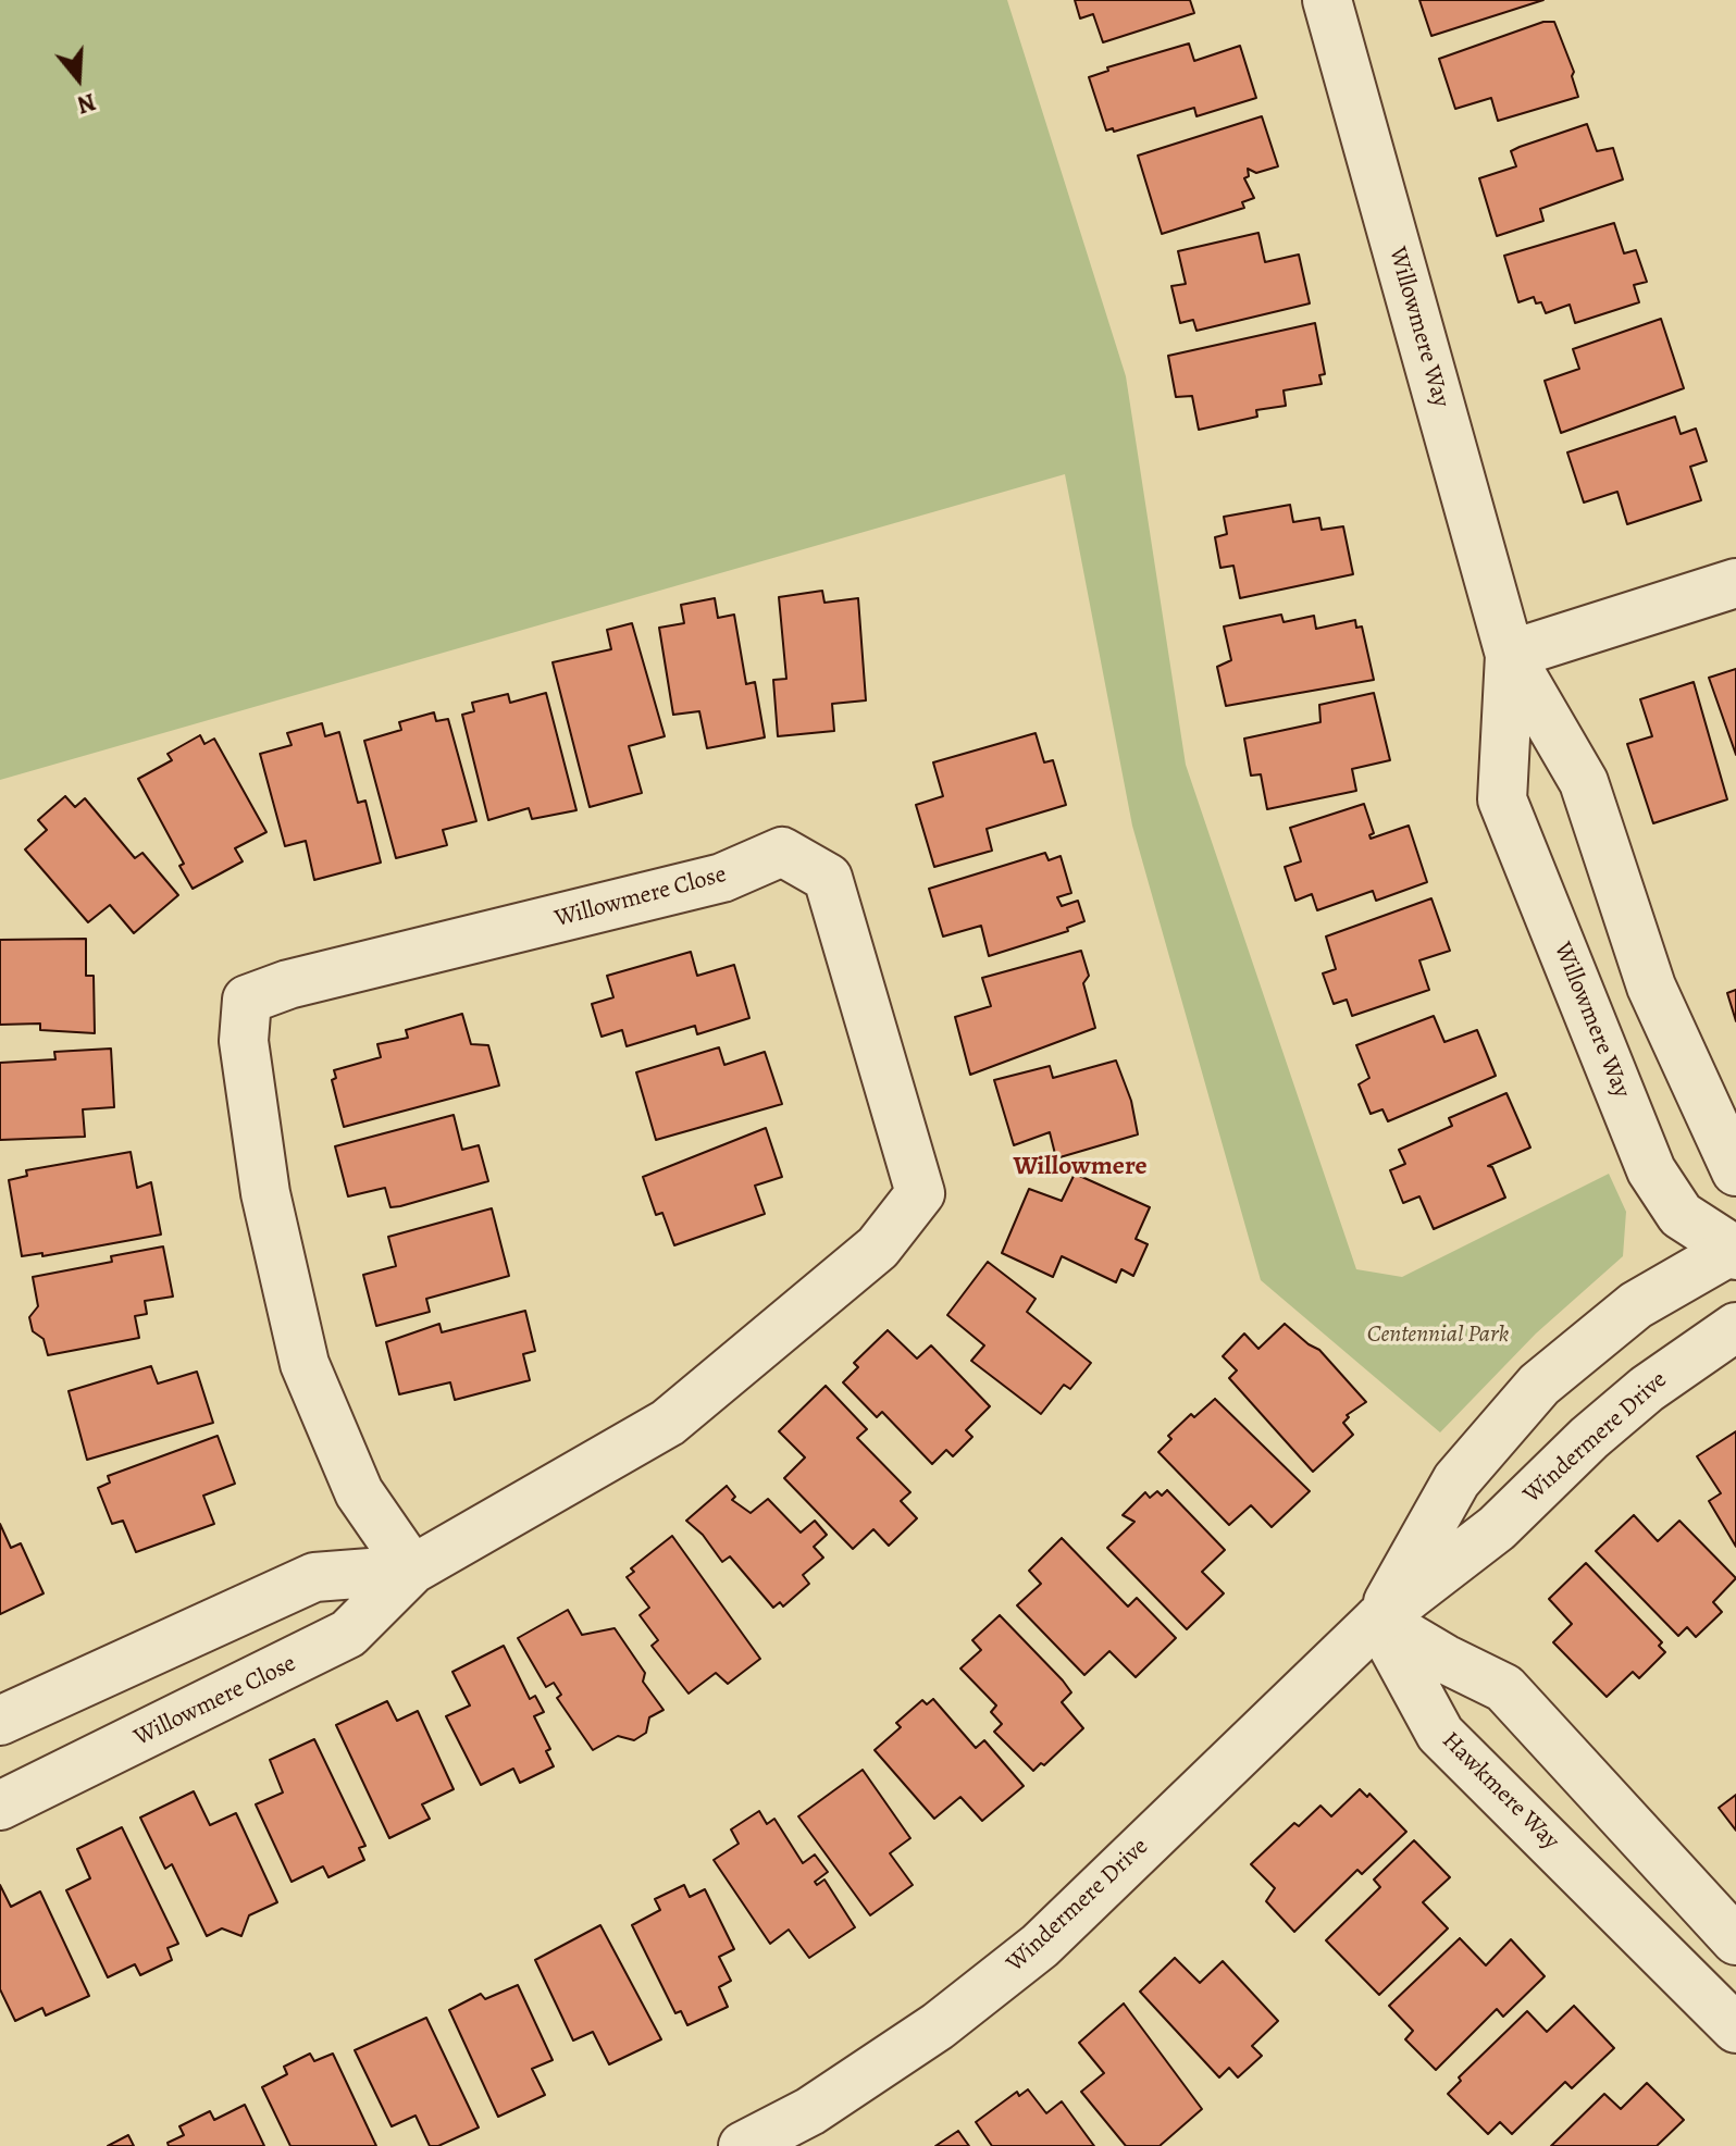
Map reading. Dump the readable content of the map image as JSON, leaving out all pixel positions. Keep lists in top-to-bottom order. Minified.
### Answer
{"streets":{"street":["Willowmere Way","Willowmere Close","Windermere Drive","Hawkmere Way"]},"crossings":[["Willowmere Way","Windermere Drive"],["Windermere Drive","Hawkmere Way"]],"districts":["Willowmere"],"parks":["Centennial Park"],"north":"bottom"}
